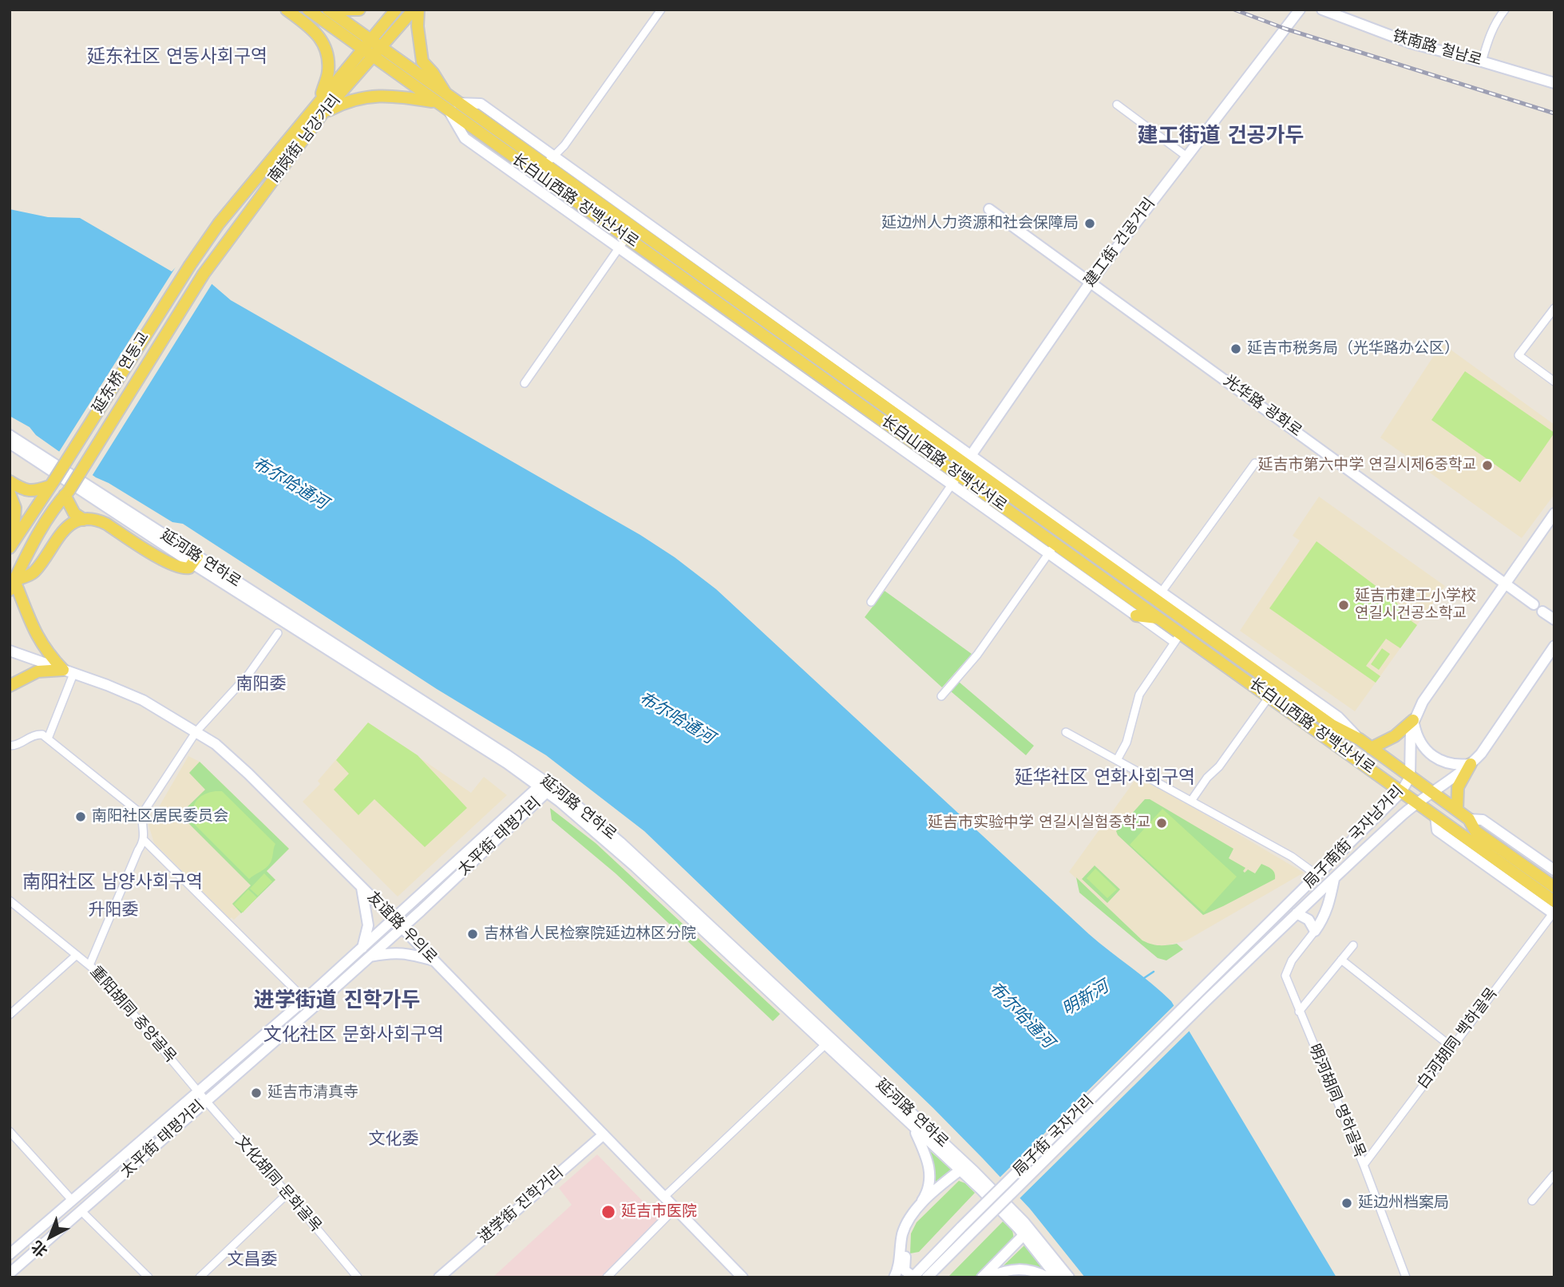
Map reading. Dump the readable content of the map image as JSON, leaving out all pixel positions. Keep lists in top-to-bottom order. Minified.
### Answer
{"streets":{"main road":["铁南路 철남로","南岗街 남강거리","长白山西路 장백산서로","建工街 건공거리","延东桥 연동교","光华路 광화로","延河路 연하로","太平街 태평거리","局子南街 국자남거리","友谊路 우의로","局子街 국자거리","进学街 진학거리"],"street":["重阳胡同 중양골목","白河胡同 백하골목","明河胡同 명하골목","文化胡同 문화골목"]},"crossings":[["南岗街 남강거리","长白山西路 장백산서로"],["南岗街 남강거리","延东桥 연동교"],["长白山西路 장백산서로","建工街 건공거리"],["长白山西路 장백산서로","局子南街 국자남거리"],["长白山西路 장백산서로","白河胡同 백하골목"],["建工街 건공거리","光华路 광화로"],["光华路 광화로","局子南街 국자남거리"],["延河路 연하로","太平街 태평거리"],["太平街 태평거리","友谊路 우의로"],["太平街 태평거리","重阳胡同 중양골목"],["太平街 태평거리","文化胡同 문화골목"],["局子南街 국자남거리","局子街 국자거리"],["友谊路 우의로","进学街 진학거리"],["重阳胡同 중양골목","文化胡同 문화골목"],["白河胡同 백하골목","明河胡同 명하골목"]],"districts":["延东社区 연동사회구역","建工街道 건공가두","南阳委","延华社区 연화사회구역","南阳社区 남양사회구역","升阳委","进学街道 진학가두","文化社区 문화사회구역","文化委","文昌委"],"water":["布尔哈通河","明新河"],"places":["延边州人力资源和社会保障局","延吉市税务局（光华路办公区）","延吉市第六中学 연길시제6중학교","延吉市建工小学校 연길시건공소학교","南阳社区居民委员会","延吉市实验中学 연길시실험중학교","吉林省人民检察院延边林区分院","延吉市清真寺","延边州档案局","延吉市医院"],"north":"bottom left"}
